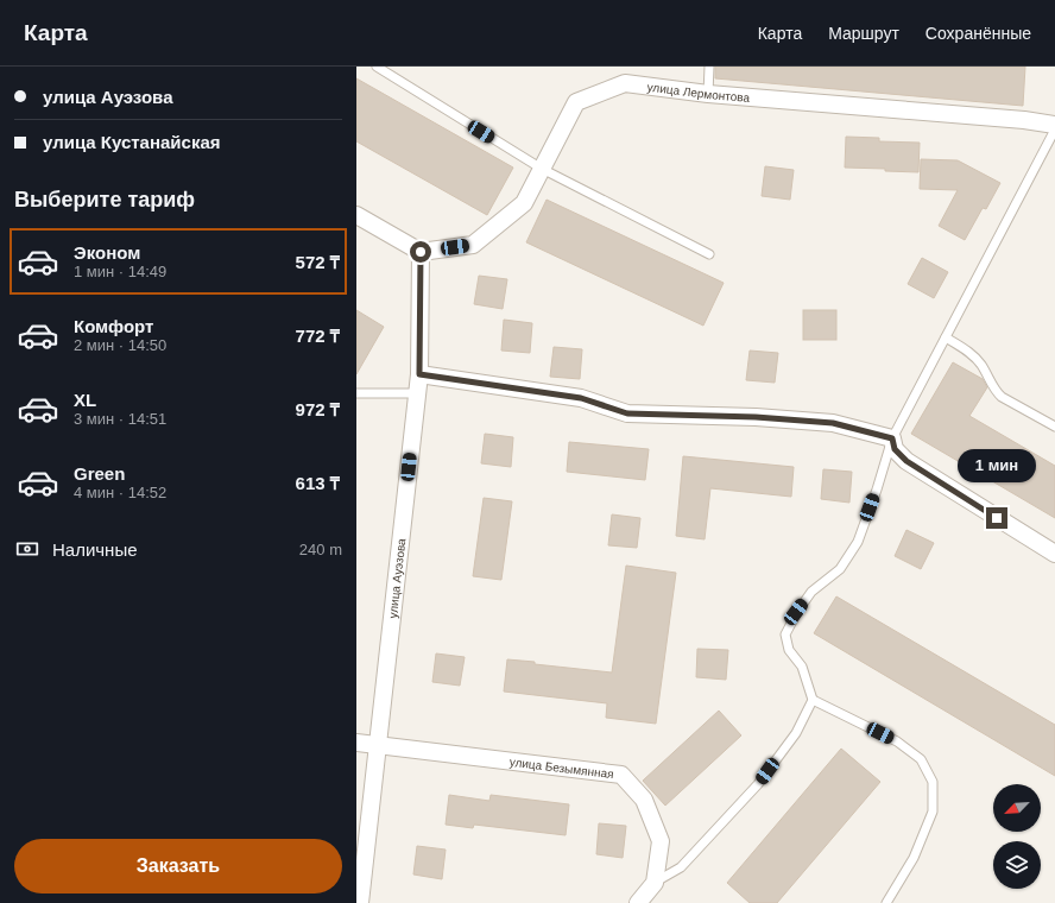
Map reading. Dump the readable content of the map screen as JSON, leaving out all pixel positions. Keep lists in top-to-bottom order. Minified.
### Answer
{"streets":{"street":["улица Лермонтова","улица Ауэзова","улица Безымянная"]},"crossings":[["улица Лермонтова","улица Ауэзова"],["улица Ауэзова","улица Безымянная"]],"north":"bottom left","page":{"header":"Карта","nav":["Карта","Маршрут","Сохранённые"],"banner":["улица Ауэзова","улица Кустанайская"],"heading":"Выберите тариф","list":[{"name":"Эконом","note":"1 мин · 14:49","value":"572 ₸"},{"name":"Комфорт","note":"2 мин · 14:50","value":"772 ₸"},{"name":"XL","note":"3 мин · 14:51","value":"972 ₸"},{"name":"Green","note":"4 мин · 14:52","value":"613 ₸"}],"bubble":"1 мин","pay":["Наличные","240 m"],"buttons":"Заказать"}}
